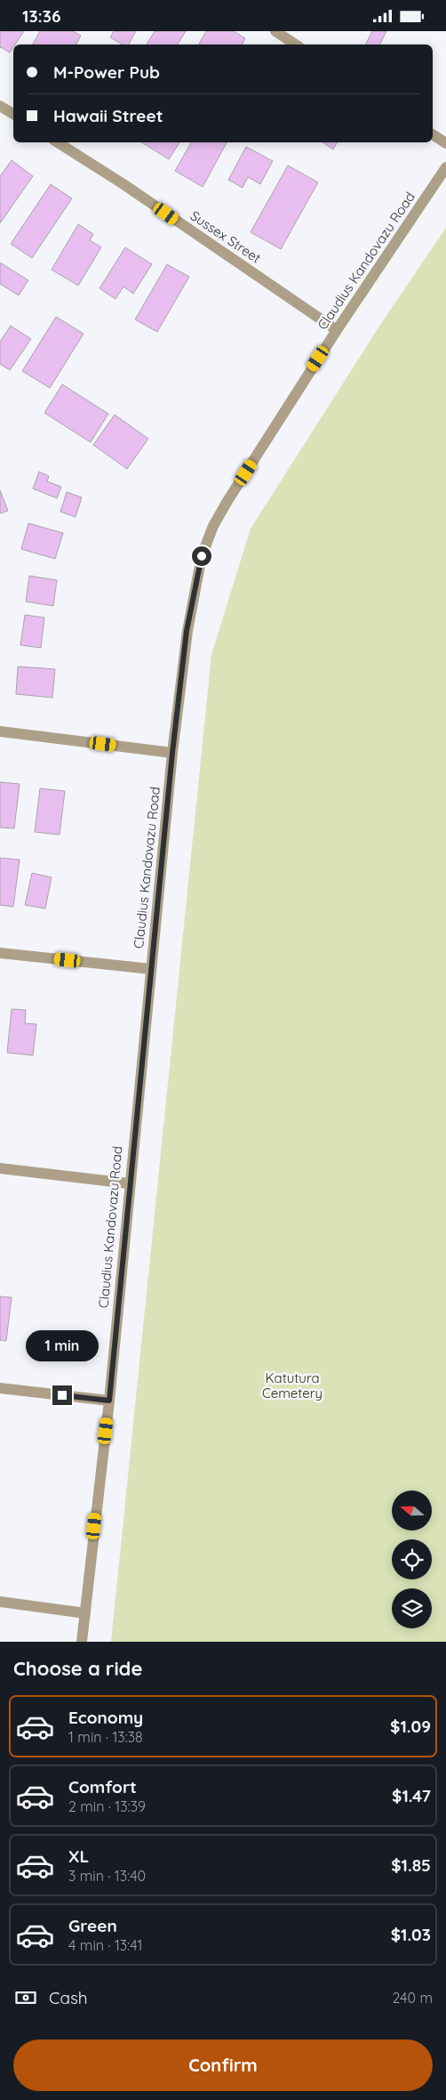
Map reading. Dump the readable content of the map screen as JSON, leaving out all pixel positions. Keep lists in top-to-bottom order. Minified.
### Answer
{"streets":{"street":["Sussex Street","Claudius Kandovazu Road"]},"crossings":[["Sussex Street","Claudius Kandovazu Road"]],"parks":["Katutura Cemetery"],"north":"left","page":{"status":"13:36","banner":["M-Power Pub","Hawaii Street"],"bubble":"1 min","heading":"Choose a ride","list":[{"name":"Economy","note":"1 min · 13:38","value":"$1.09"},{"name":"Comfort","note":"2 min · 13:39","value":"$1.47"},{"name":"XL","note":"3 min · 13:40","value":"$1.85"},{"name":"Green","note":"4 min · 13:41","value":"$1.03"}],"pay":["Cash","240 m"],"buttons":"Confirm"}}
